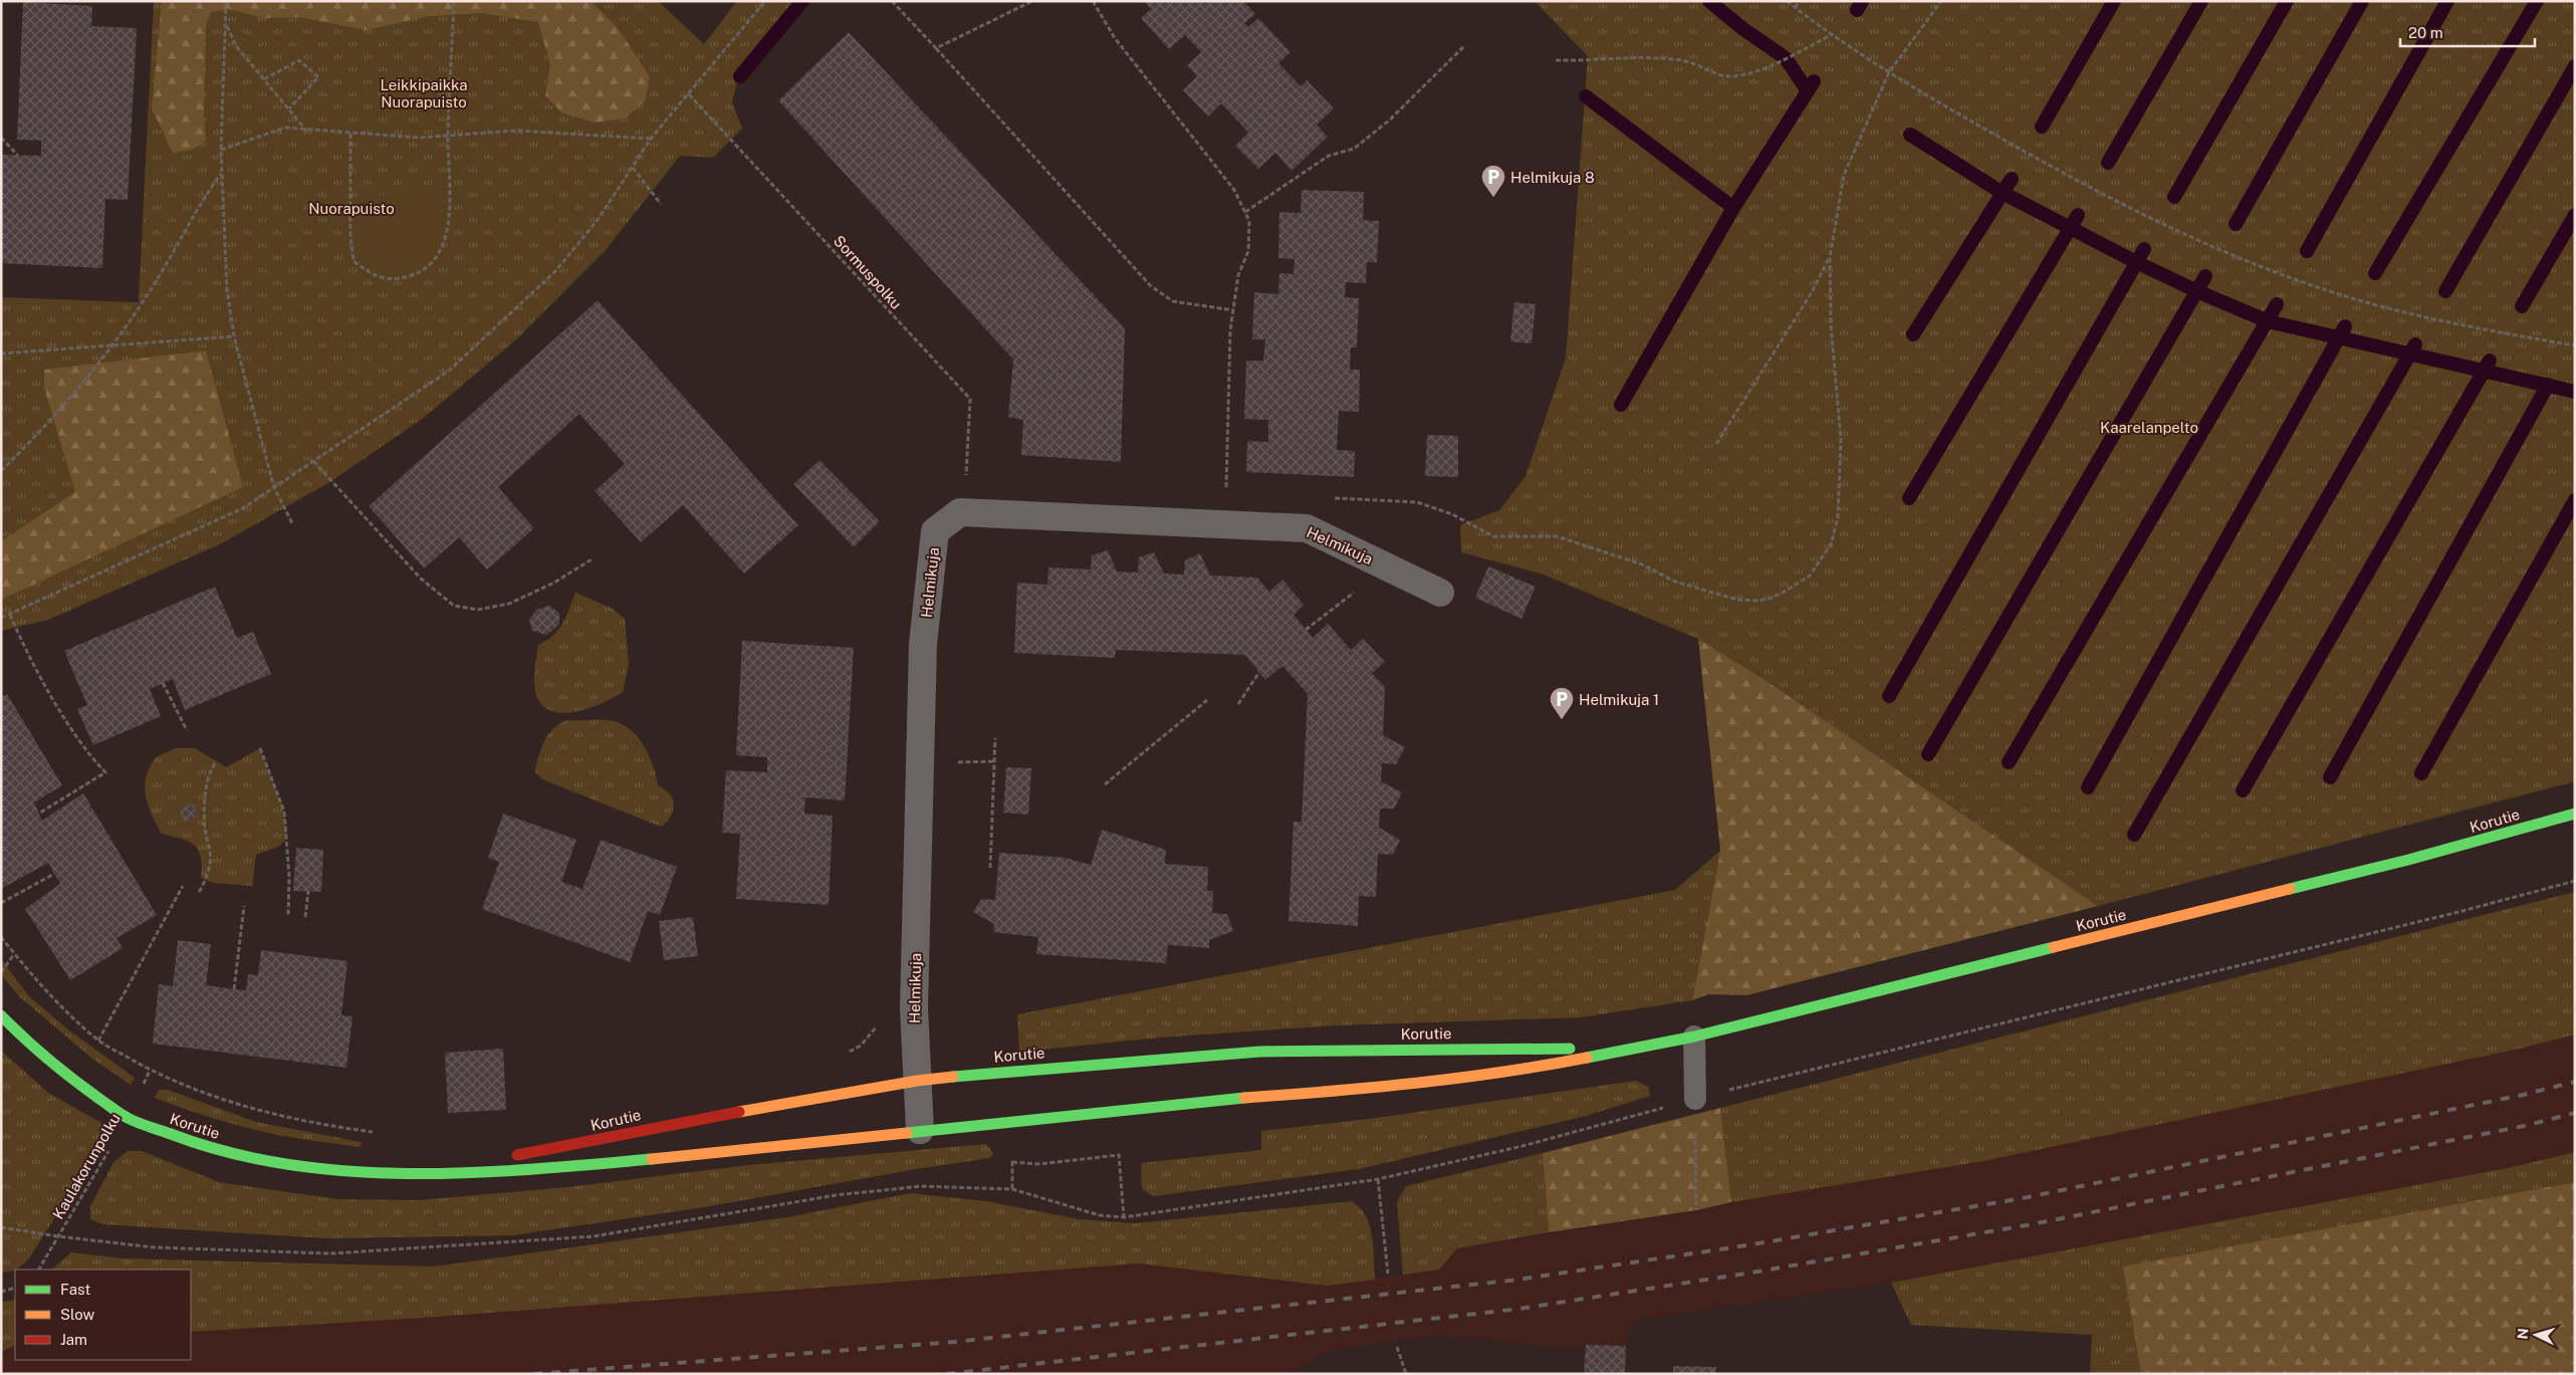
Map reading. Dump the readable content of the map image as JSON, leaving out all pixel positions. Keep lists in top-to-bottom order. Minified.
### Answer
{"streets":{"street":["Helmikuja","Korutie"],"path":["Sormuspolku","Kaulakorunpolku"]},"crossings":[["Helmikuja","Korutie"],["Korutie","Kaulakorunpolku"]],"parks":["Leikkipaikka Nuorapuisto","Nuorapuisto","Kaarelanpelto"],"places":{"parking":["Helmikuja 8","Helmikuja 1"]},"legend":["Fast","Slow","Jam"],"scale_bar":"20 m","north":"left"}
